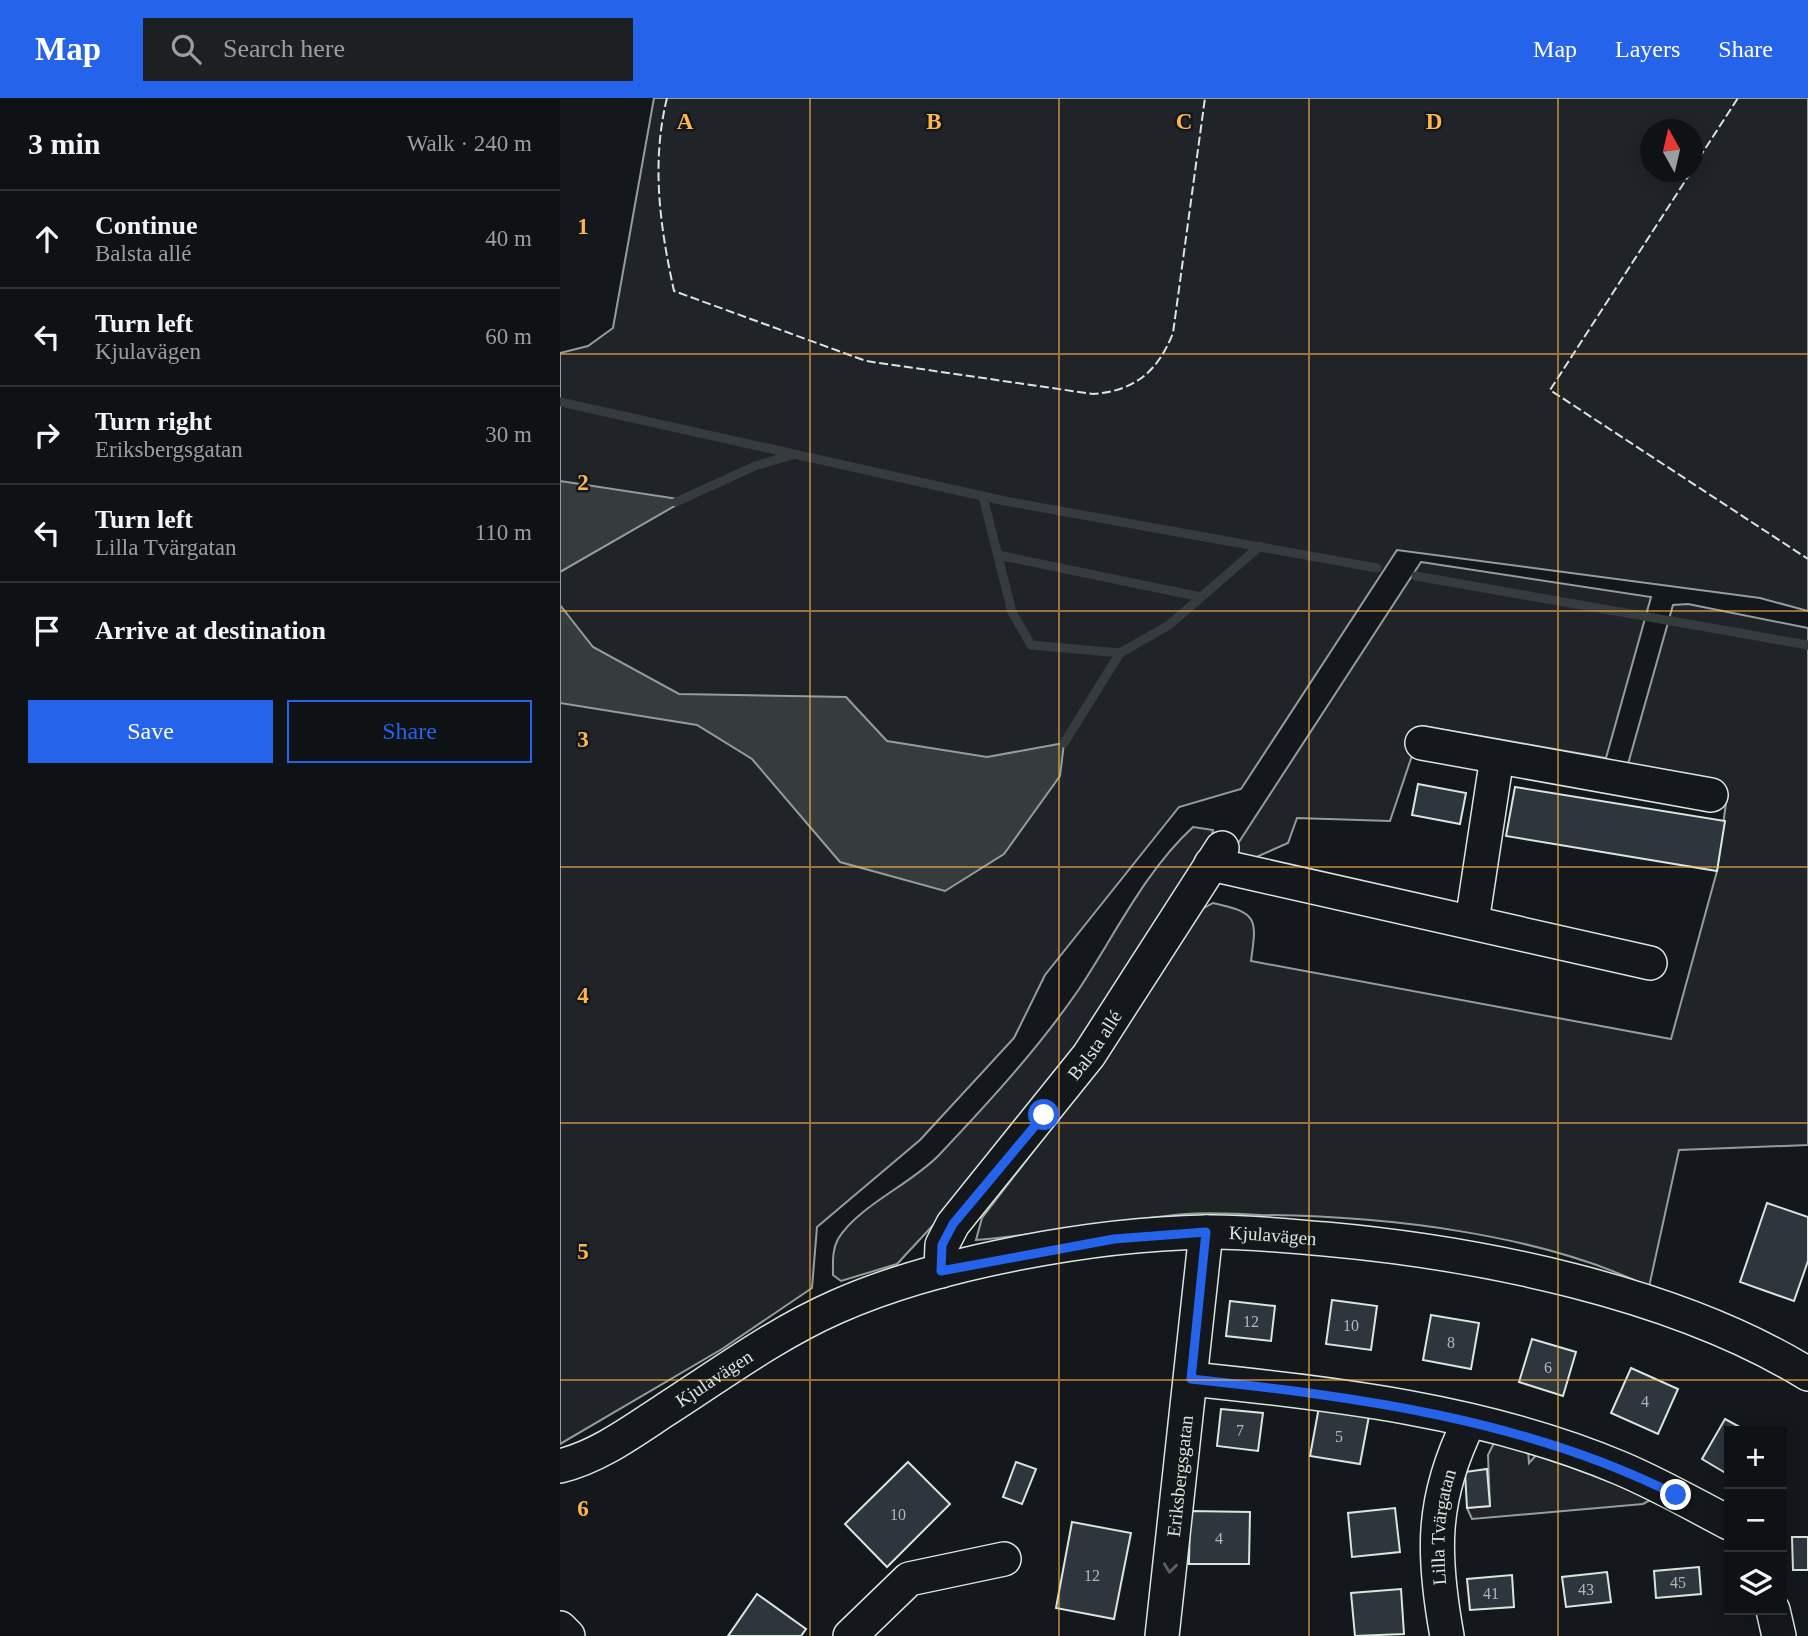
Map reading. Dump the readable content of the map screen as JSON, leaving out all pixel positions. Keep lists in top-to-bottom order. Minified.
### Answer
{"streets":{"street":["Balsta allé","Kjulavägen","Eriksbergsgatan","Lilla Tvärgatan"]},"crossings":[["Balsta allé","Kjulavägen"],["Kjulavägen","Eriksbergsgatan"]],"one_way":["Eriksbergsgatan"],"house_numbers":["12","10","8","6","4","7","5","10","4","12","45","43","41"],"north":"top","page":{"header":"Map","search":"Search here","nav":["Map","Layers","Share"],"heading":["3 min","Walk · 240 m"],"list":[["Continue","Balsta allé","40 m"],["Turn left","Kjulavägen","60 m"],["Turn right","Eriksbergsgatan","30 m"],["Turn left","Lilla Tvärgatan","110 m"],"Arrive at destination"],"buttons":["Save","Share"],"map_buttons":["+","−"]},"grid":{"columns":["A","B","C","D"],"rows":["1","2","3","4","5","6"]}}
